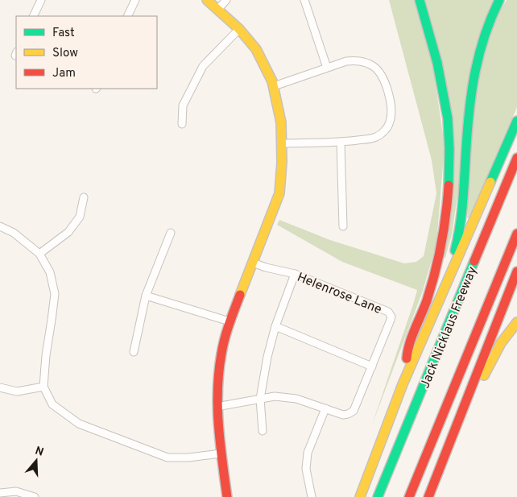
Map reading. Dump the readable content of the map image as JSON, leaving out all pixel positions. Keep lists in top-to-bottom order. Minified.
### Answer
{"streets":{"main road":["Jack Nicklaus Freeway"],"street":["Helenrose Lane"]},"legend":["Fast","Slow","Jam"],"north":"top"}
